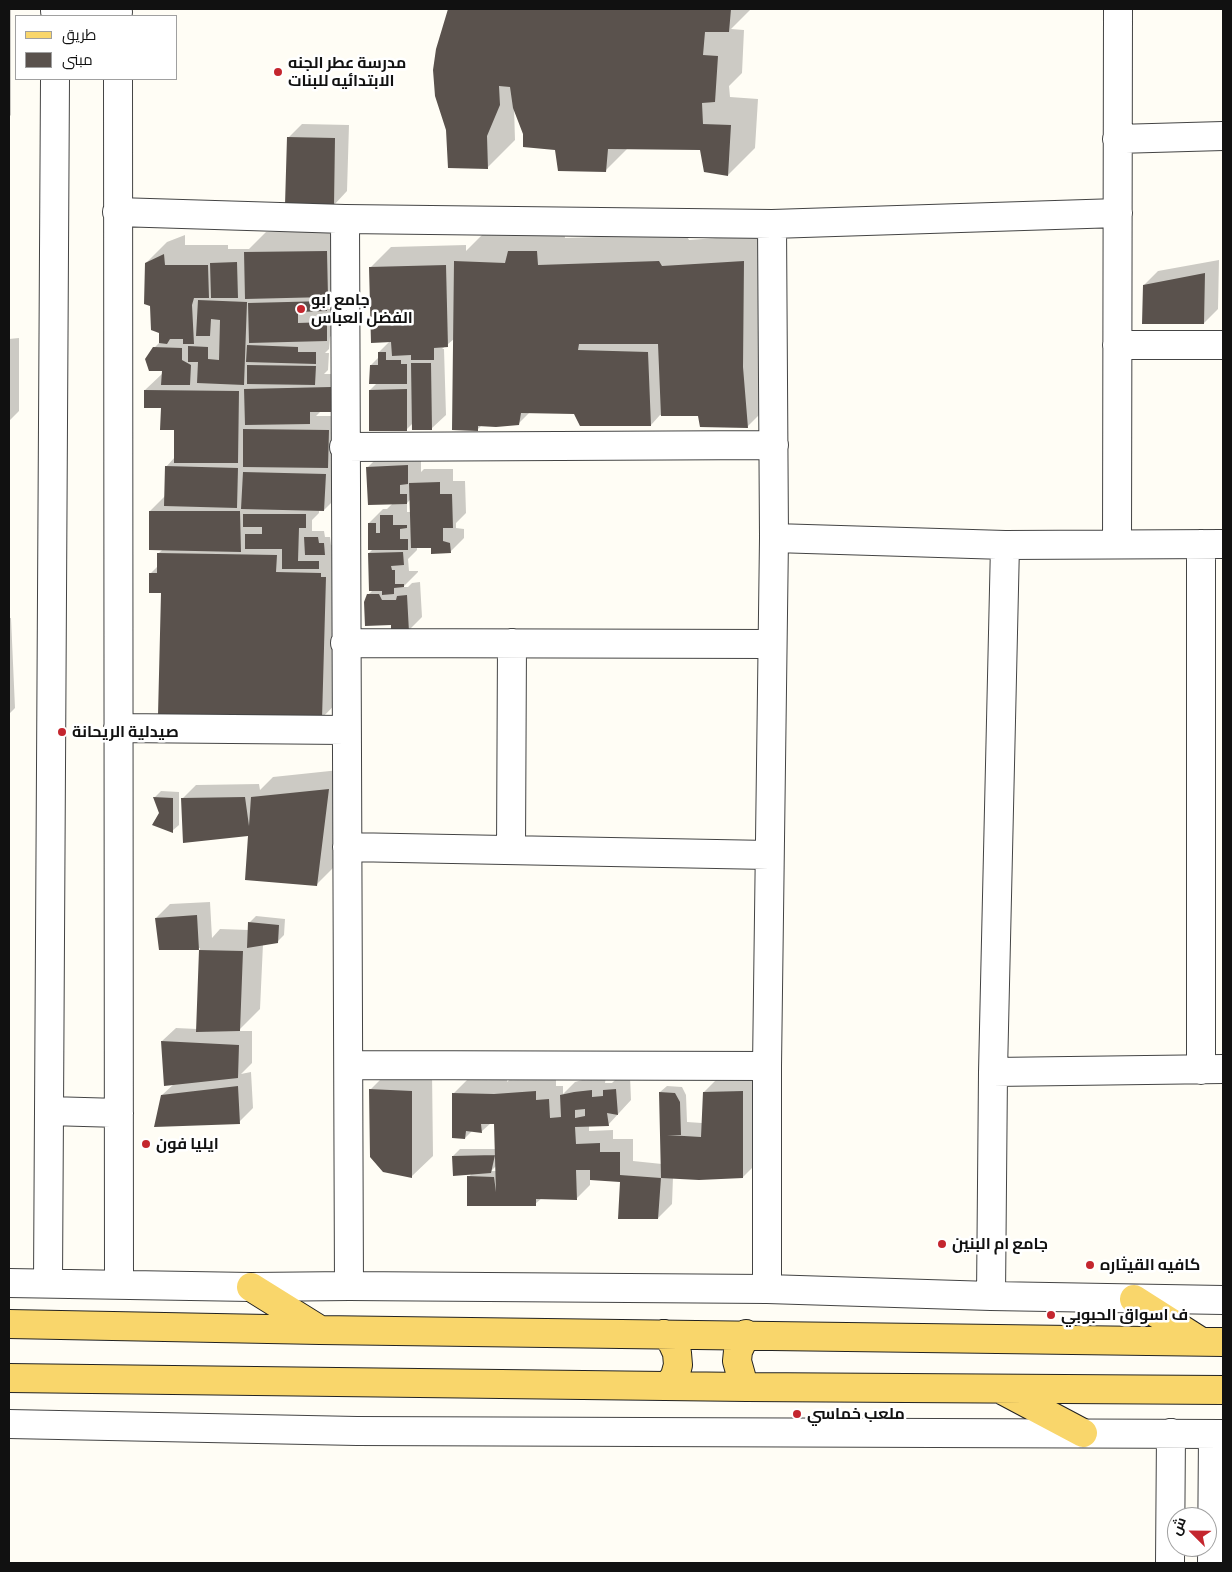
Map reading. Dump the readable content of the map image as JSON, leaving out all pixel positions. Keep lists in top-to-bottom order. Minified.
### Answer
{"places":["مدرسة عطر الجنه الابتدائيه للبنات","جامع ابو الفضل العباس","صيدلية الريحانة","ايليا فون","جامع ام البنين","كافيه القيثاره","ف اسواق الحبوبي","ملعب خماسي"],"legend":["طريق","مبنى"],"north":"top left"}
